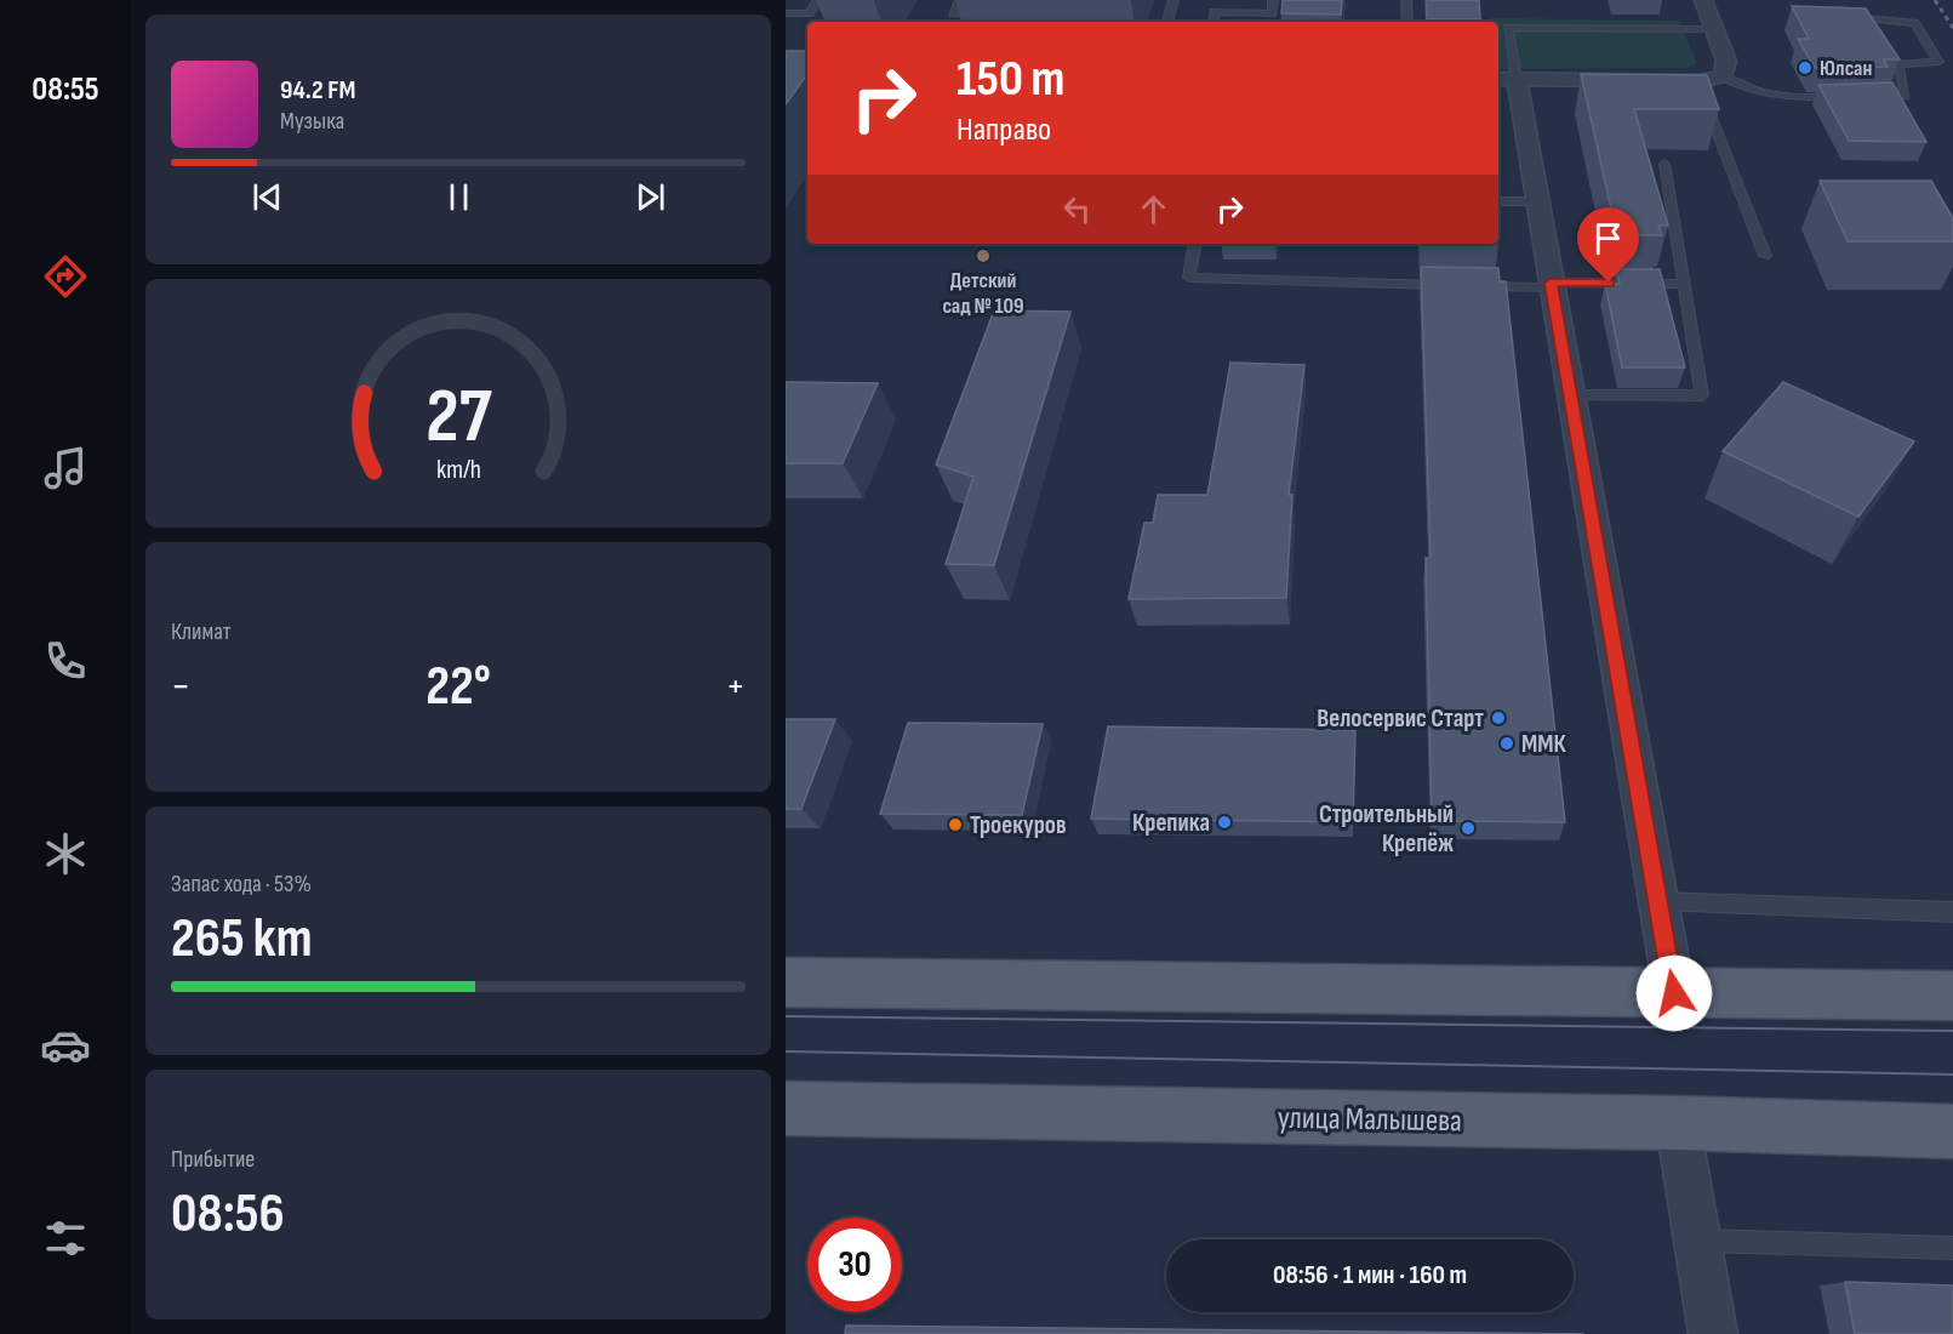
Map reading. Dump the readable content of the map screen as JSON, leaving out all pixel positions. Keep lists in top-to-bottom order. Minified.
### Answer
{"streets":{"main road":["улица Малышева"]},"places":["Юлсан","Детский сад № 109","Велосервис Старт","ММК","Крепика","Троекуров","Строительный Крепёж"],"page":{"tabs":"08:55","turn":["150 m","Направо"],"song":["94.2 FM","Музыка"],"tile":["Климат",["Запас хода · 53%","265 km"],["Прибытие","08:56"]],"heat":["−","22°","+"],"limit":"30","trip":"08:56 · 1 мин · 160 m","gauge":["27","km/h"]}}
